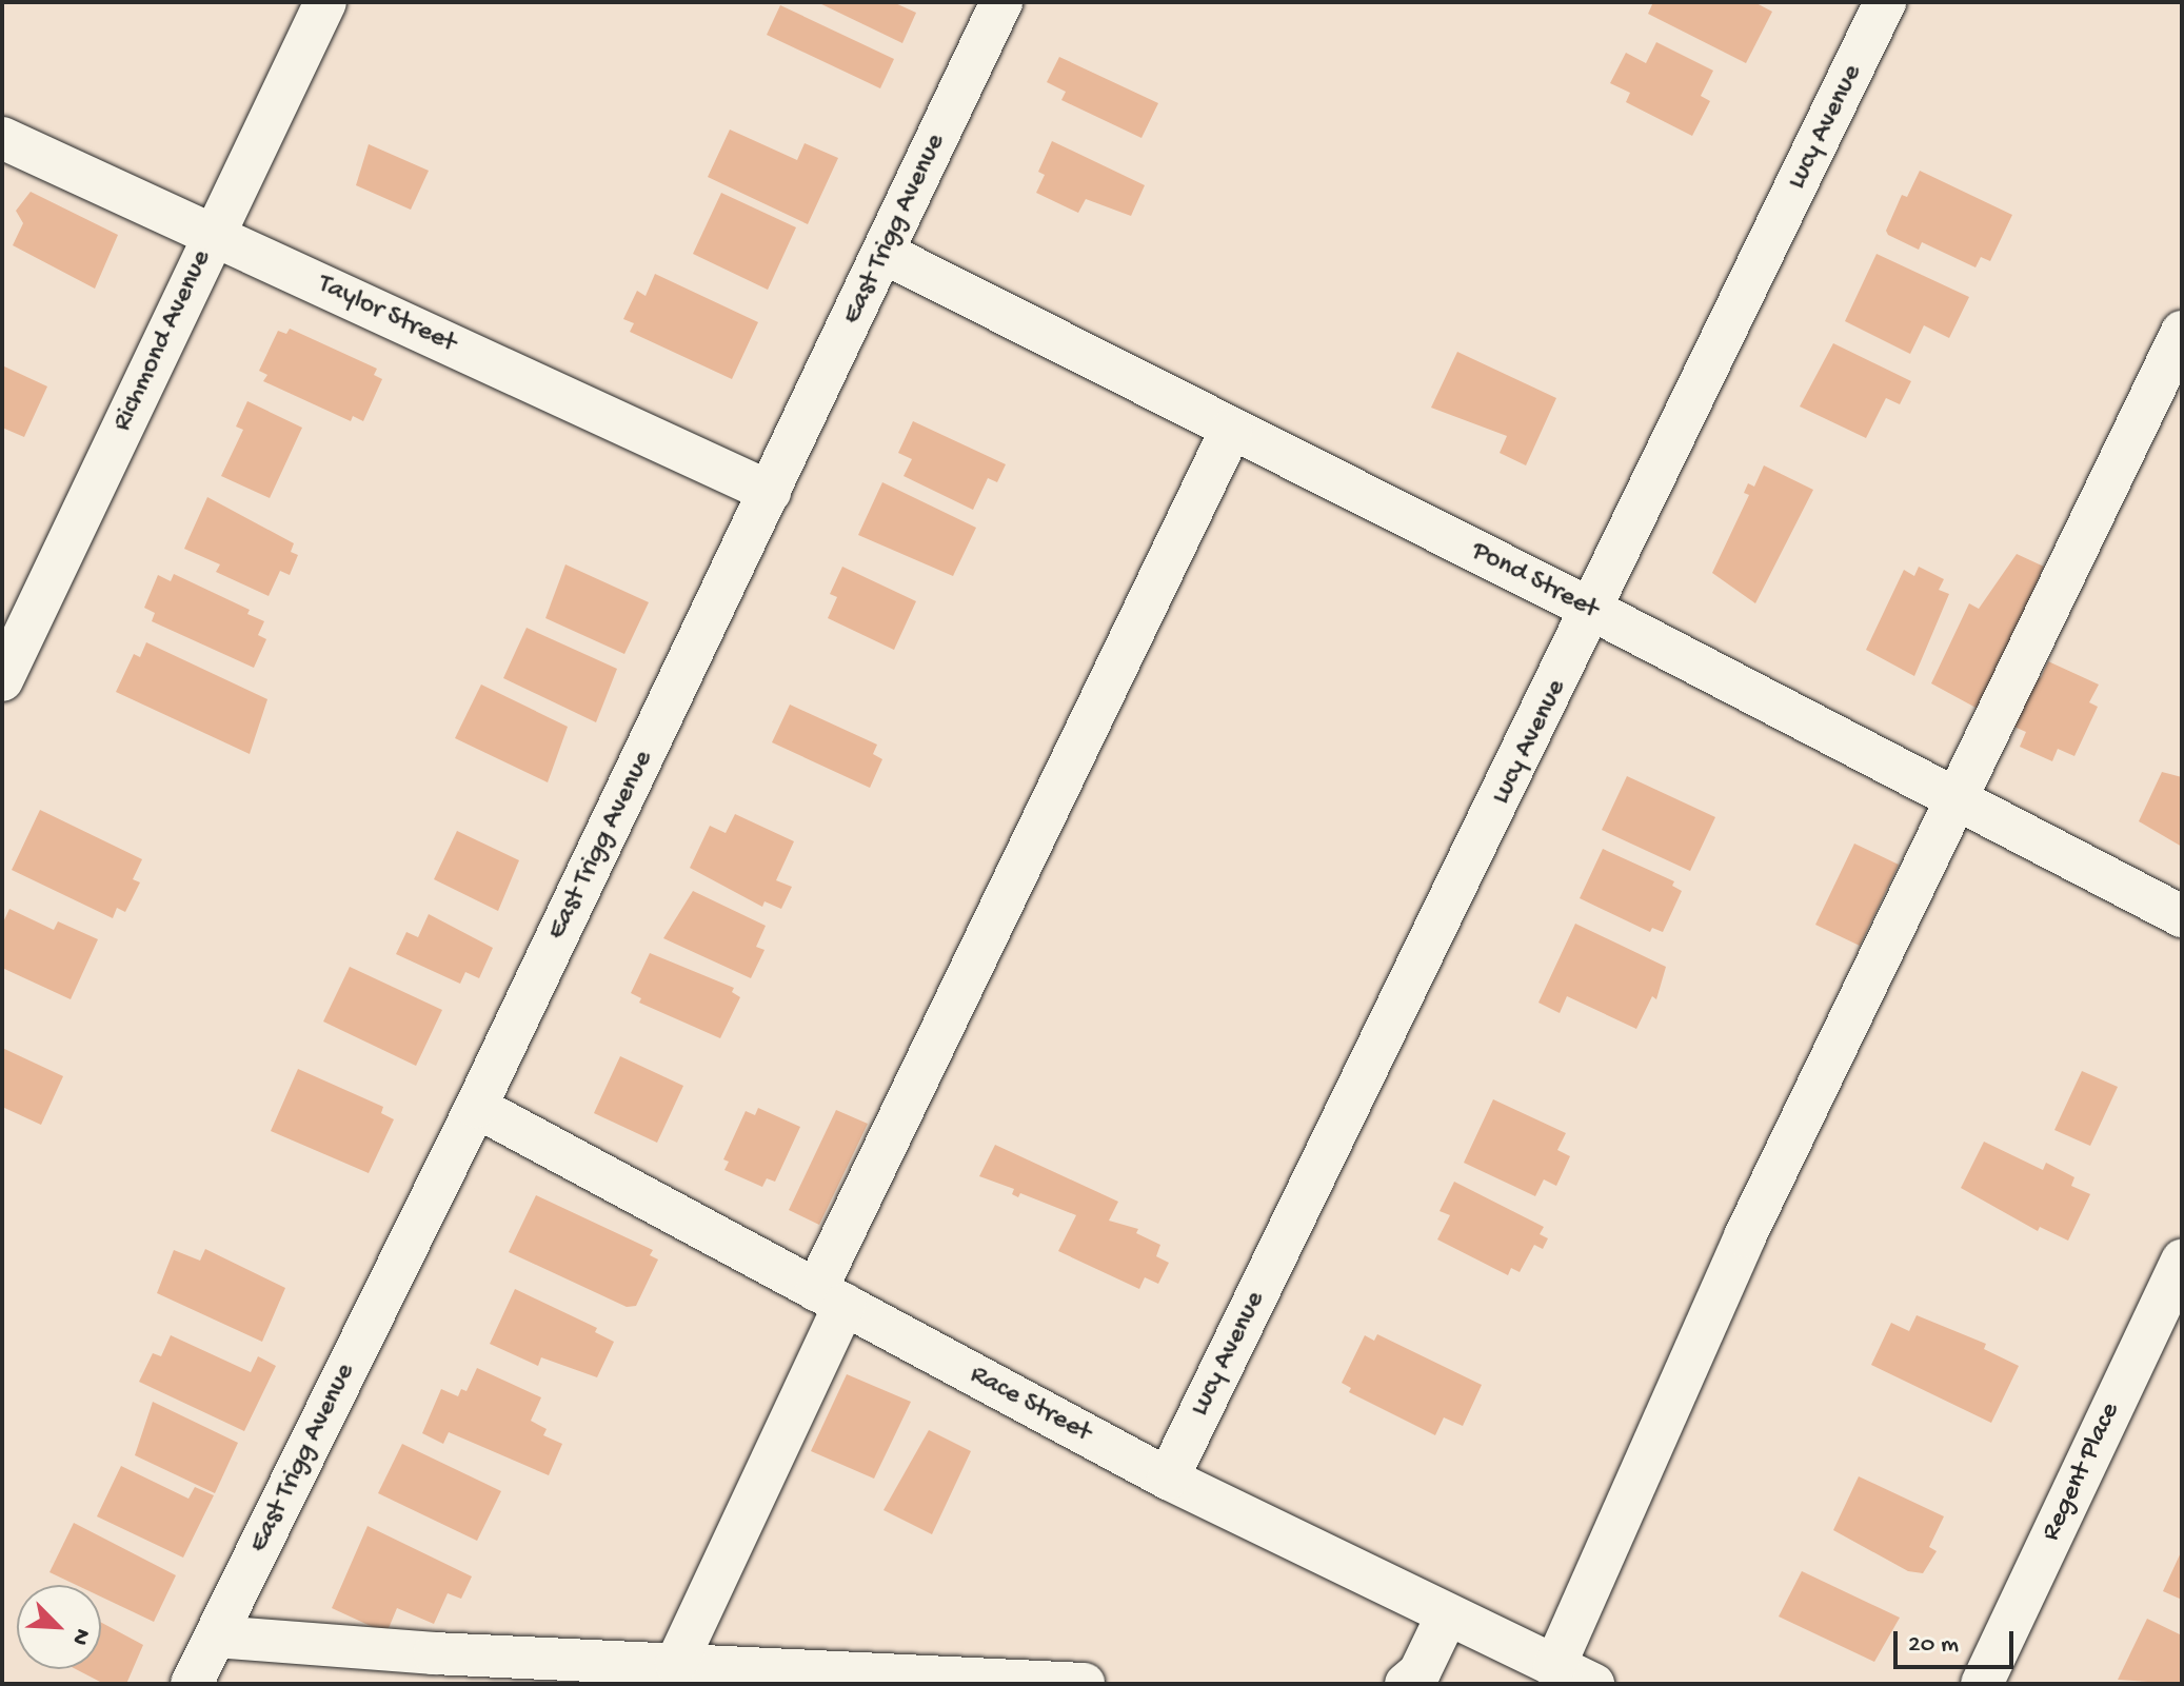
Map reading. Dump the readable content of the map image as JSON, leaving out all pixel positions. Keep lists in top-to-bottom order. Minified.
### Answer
{"streets":{"street":["Lucy Avenue","East Trigg Avenue","Taylor Street","Richmond Avenue","Pond Street","Race Street","Regent Place"]},"crossings":[["Lucy Avenue","Pond Street"],["Lucy Avenue","Race Street"],["East Trigg Avenue","Taylor Street"],["East Trigg Avenue","Pond Street"],["East Trigg Avenue","Race Street"],["Taylor Street","Richmond Avenue"]],"scale_bar":"20 m","north":"bottom right"}
